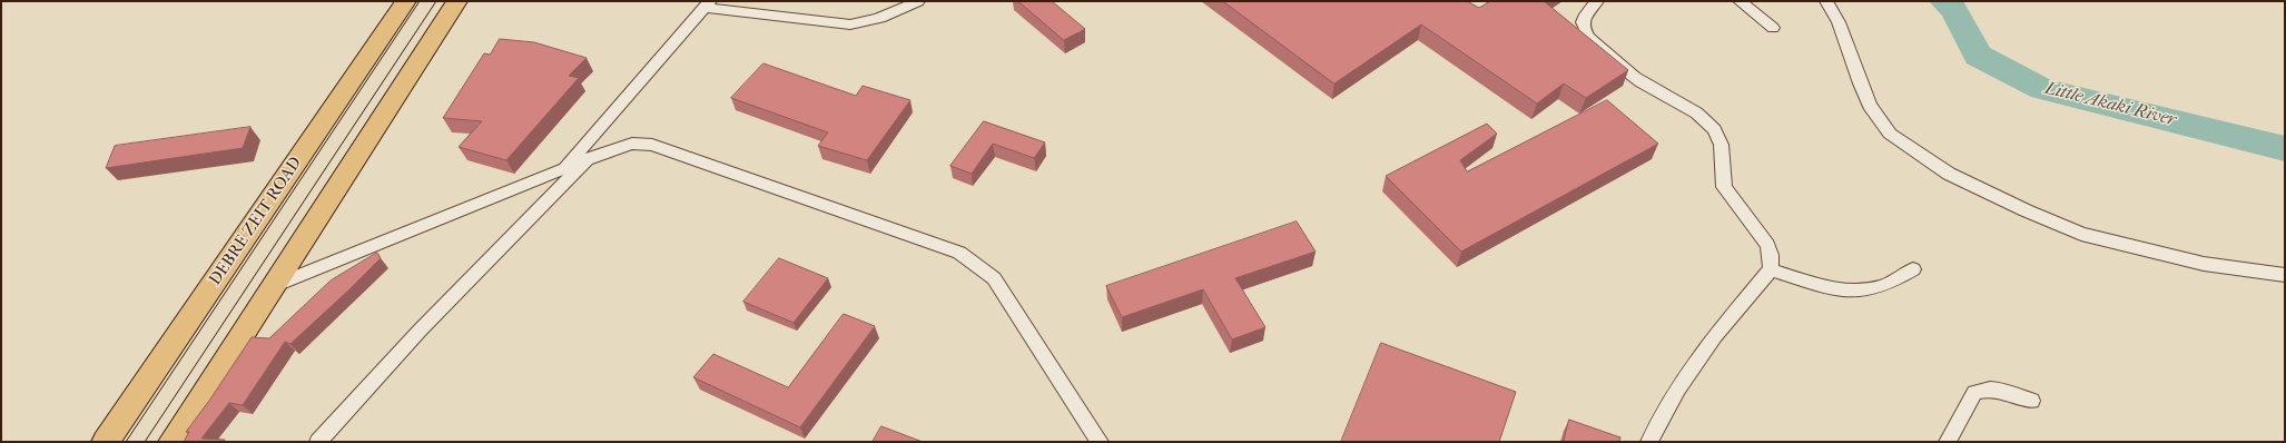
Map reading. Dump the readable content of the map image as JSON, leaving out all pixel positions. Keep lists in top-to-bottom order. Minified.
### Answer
{"streets":{"main road":["DEBRE ZEIT ROAD"]},"water":["Little Akaki River"]}
